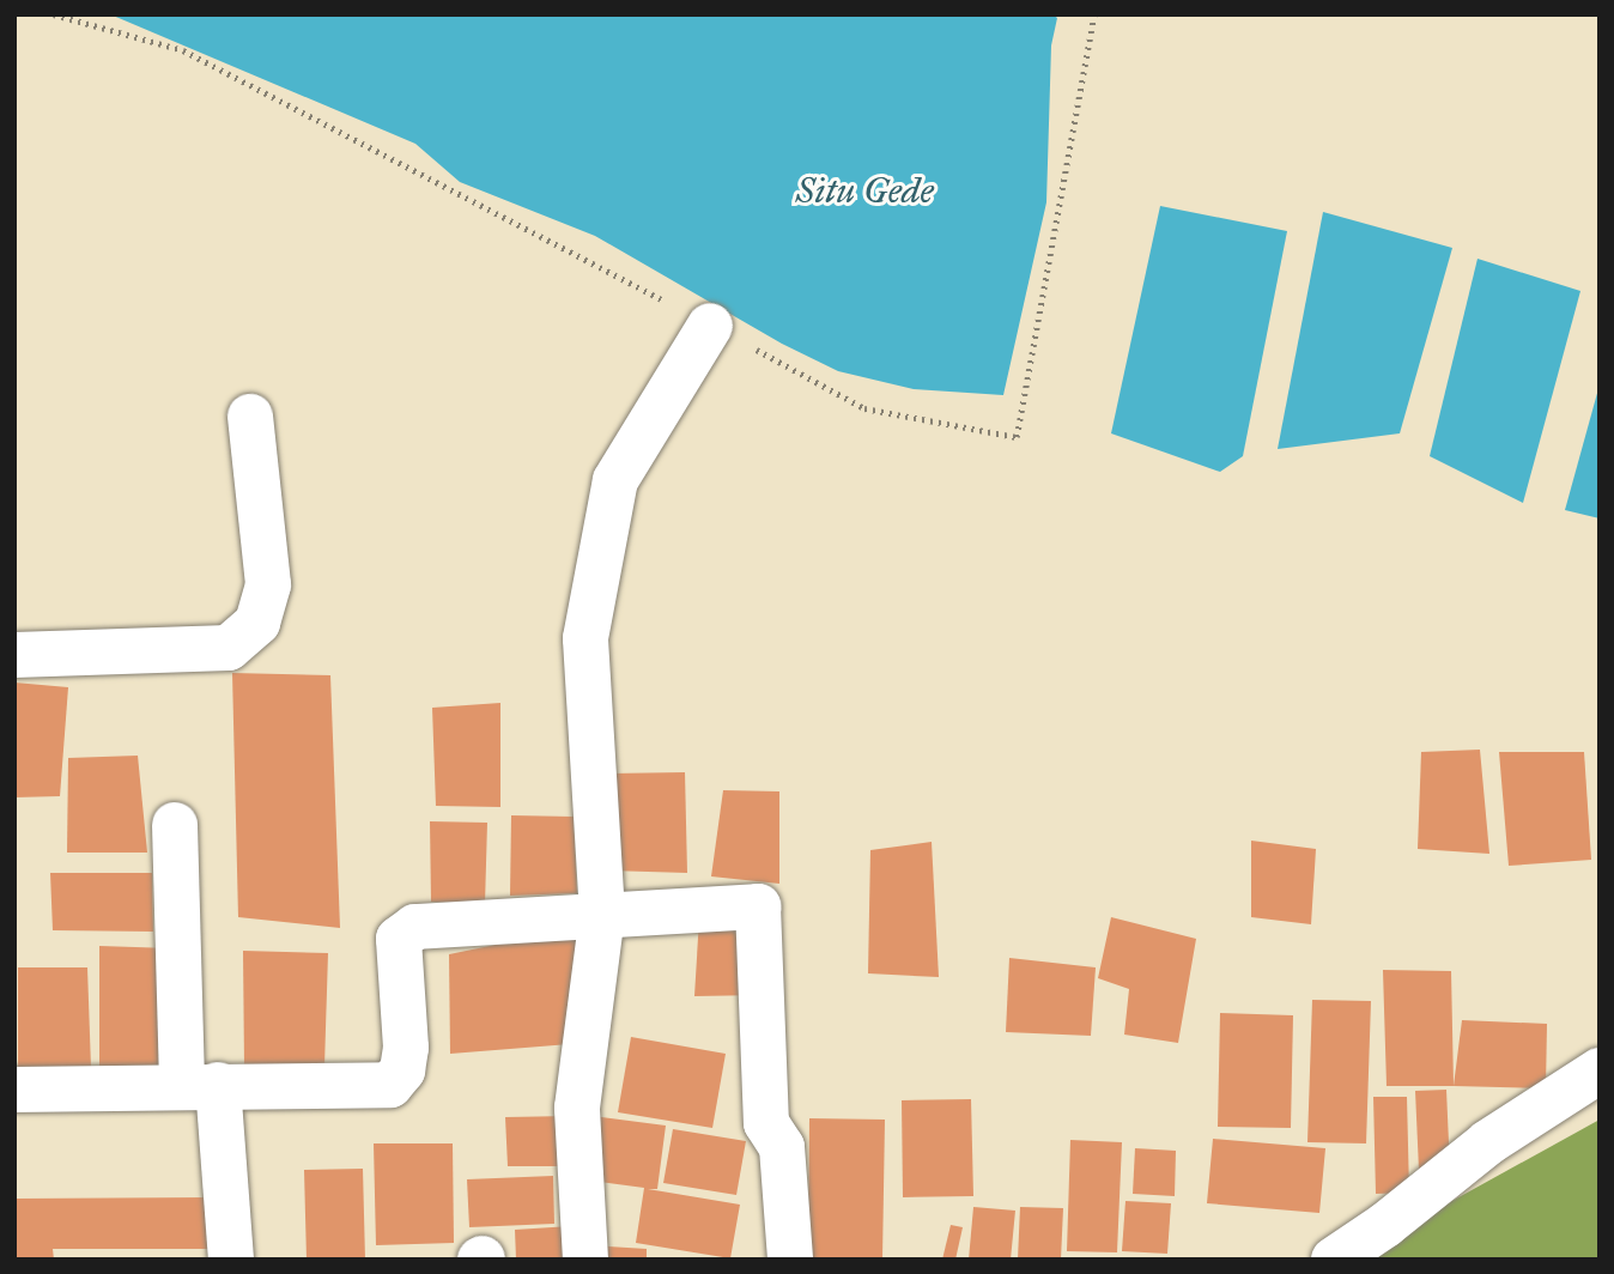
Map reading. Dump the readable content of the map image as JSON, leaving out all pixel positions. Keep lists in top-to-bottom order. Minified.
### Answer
{"water":["Situ Gede"]}
